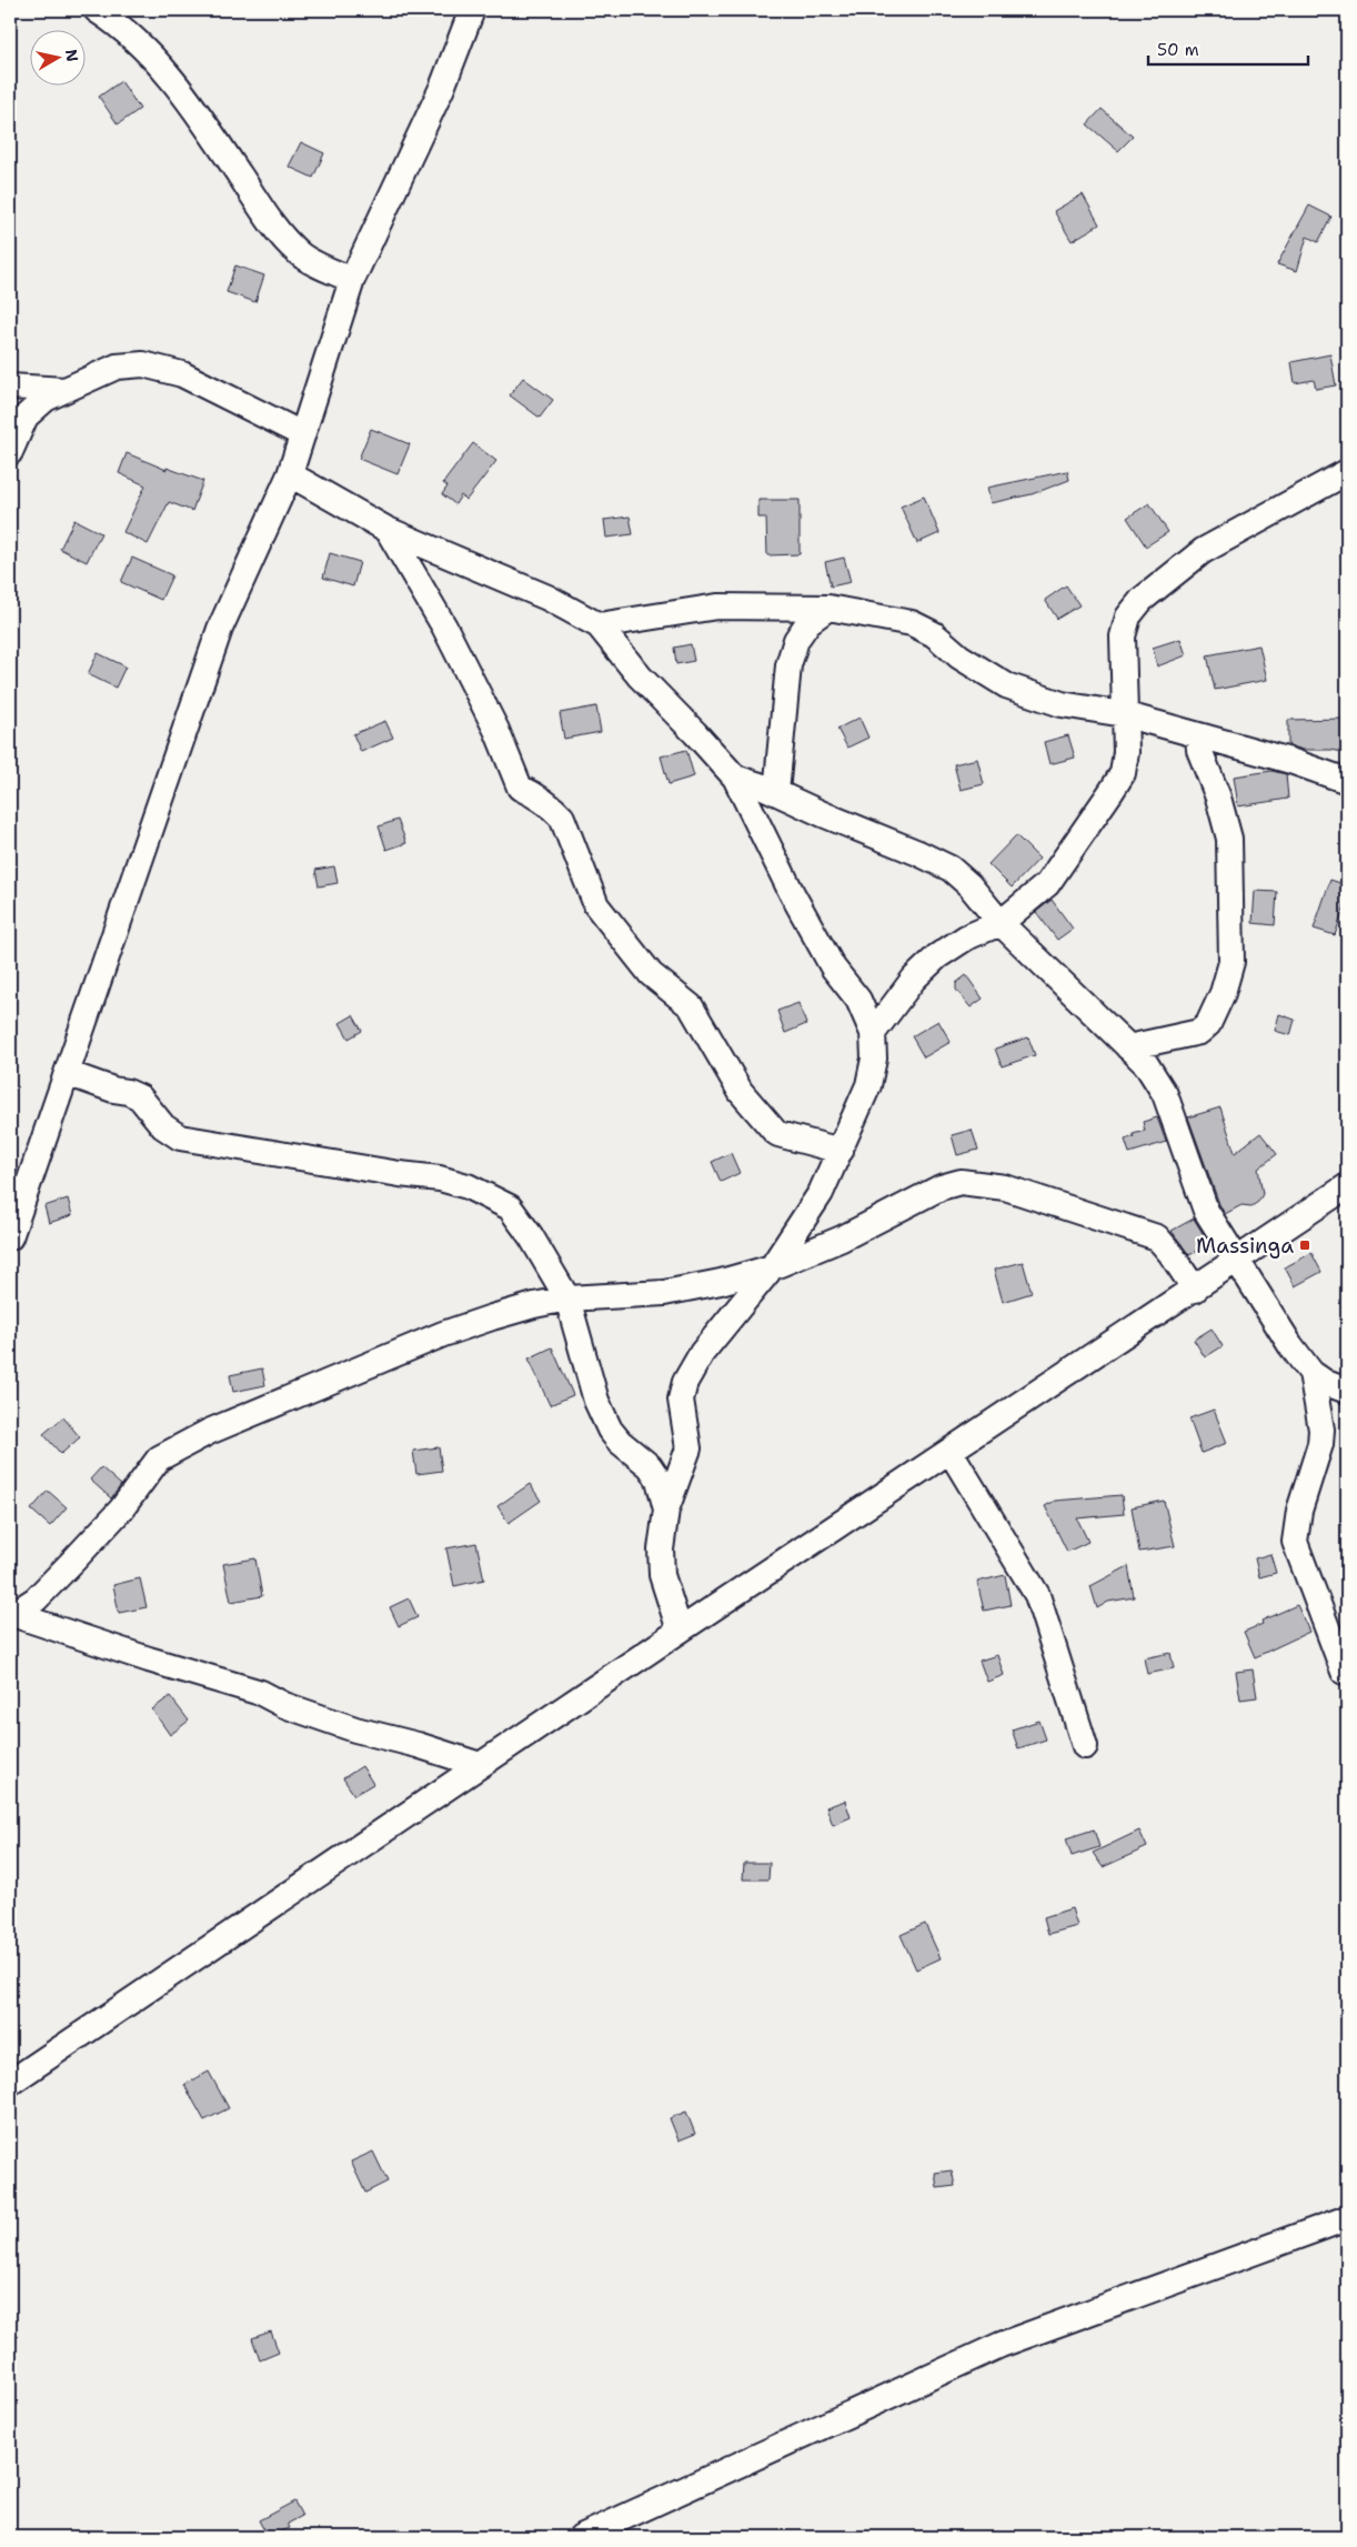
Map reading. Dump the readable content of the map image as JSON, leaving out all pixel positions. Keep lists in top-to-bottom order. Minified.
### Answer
{"places":{"transit":["Massinga"]},"scale_bar":"50 m","north":"right"}
